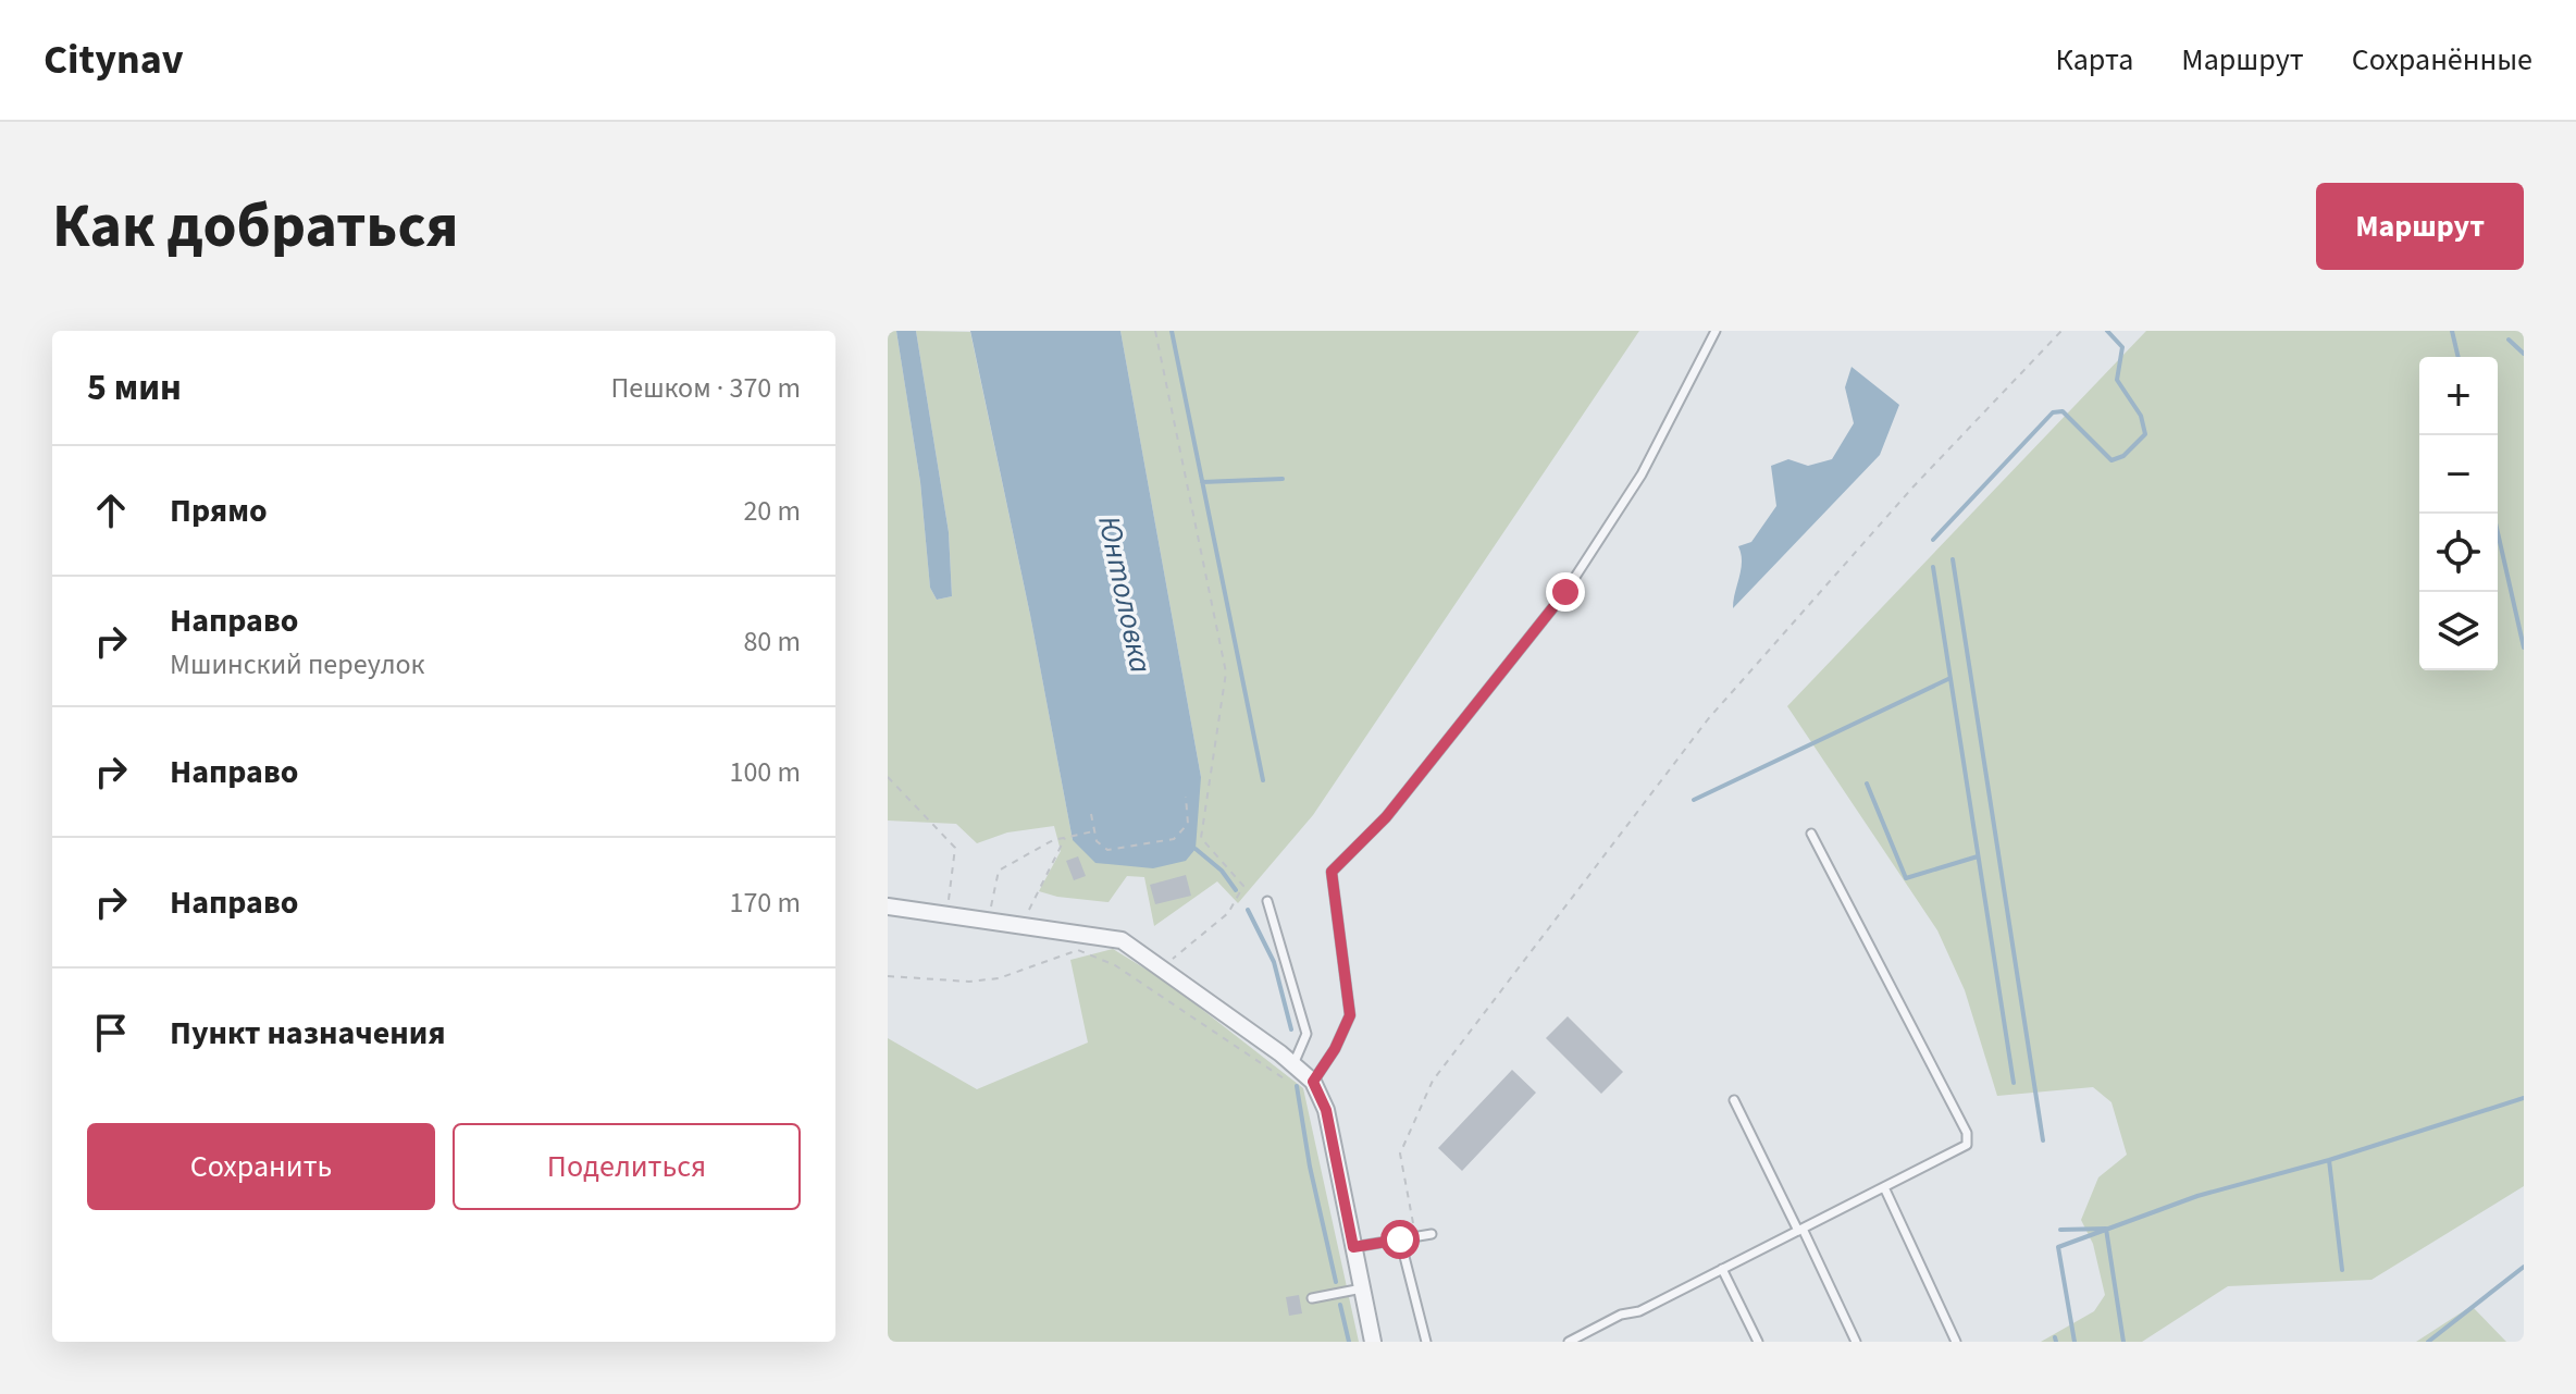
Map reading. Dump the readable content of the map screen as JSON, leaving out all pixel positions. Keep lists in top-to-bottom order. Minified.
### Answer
{"water":["Юнтоловка"],"page":{"header":"Citynav","nav":["Карта","Маршрут","Сохранённые"],"buttons":["Маршрут",["Сохранить","Поделиться"]],"title":"Как добраться","heading":["5 мин","Пешком · 370 m"],"map_buttons":["+","−"],"list":[["Прямо","20 m"],["Направо","Мшинский переулок","80 m"],["Направо","100 m"],["Направо","170 m"],"Пункт назначения"]}}
